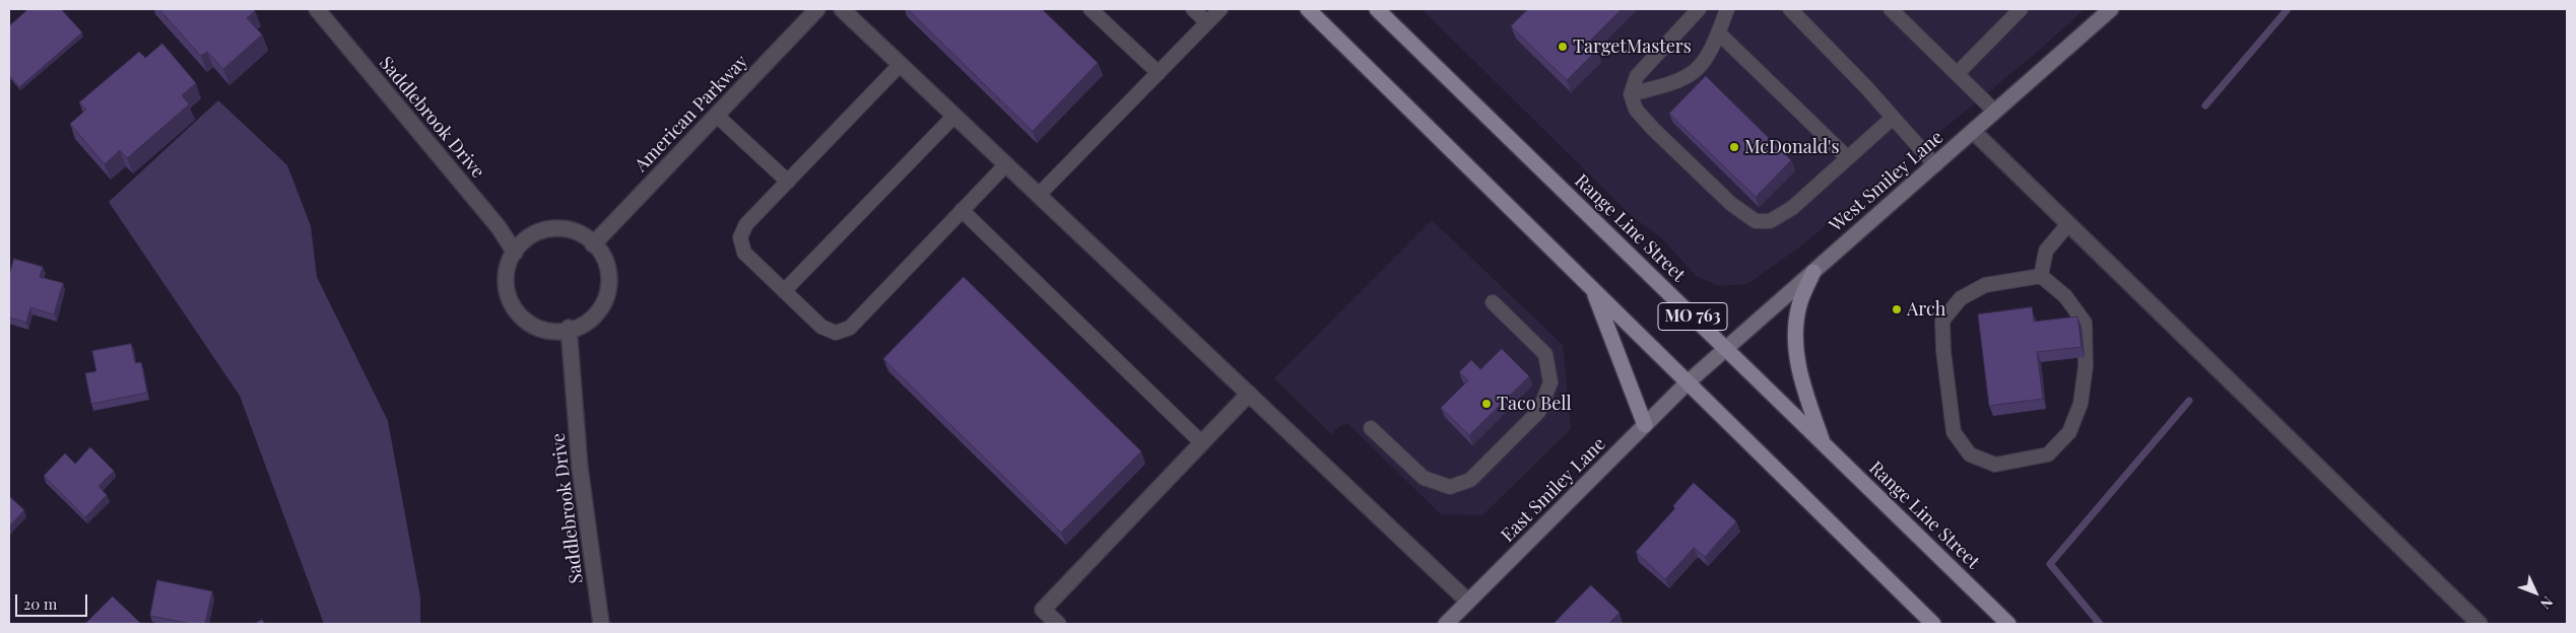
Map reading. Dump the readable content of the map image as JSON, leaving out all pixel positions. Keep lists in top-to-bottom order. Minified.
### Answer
{"streets":{"main road":["Range Line Street","MO 763"],"street":["American Parkway","Saddlebrook Drive","West Smiley Lane","East Smiley Lane"]},"crossings":[["American Parkway","Saddlebrook Drive"],["West Smiley Lane","Range Line Street"],["West Smiley Lane","MO 763"],["West Smiley Lane","East Smiley Lane"],["MO 763","East Smiley Lane"]],"places":["TargetMasters","McDonald's","Arch","Taco Bell"],"scale_bar":"20 m","north":"bottom right"}
